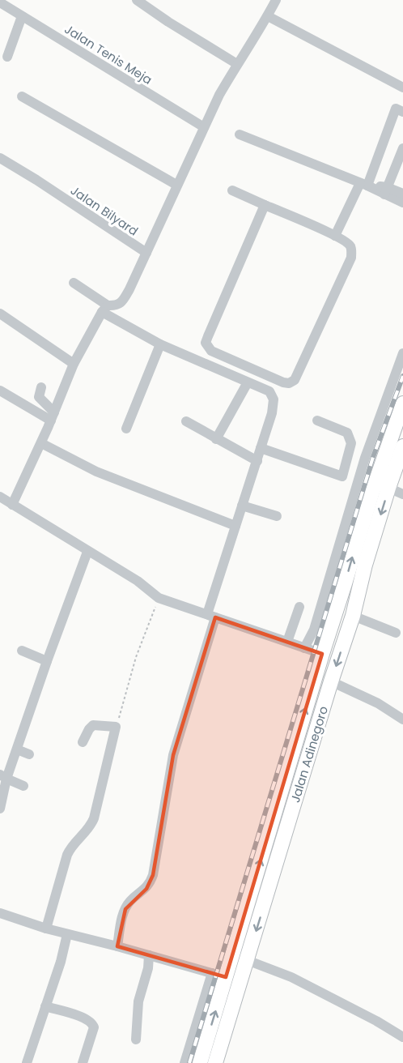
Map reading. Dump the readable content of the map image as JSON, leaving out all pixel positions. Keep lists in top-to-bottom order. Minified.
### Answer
{"streets":{"highway":["Jalan Adinegoro"],"street":["Jalan Tenis Meja","Jalan Bilyard"]}}
